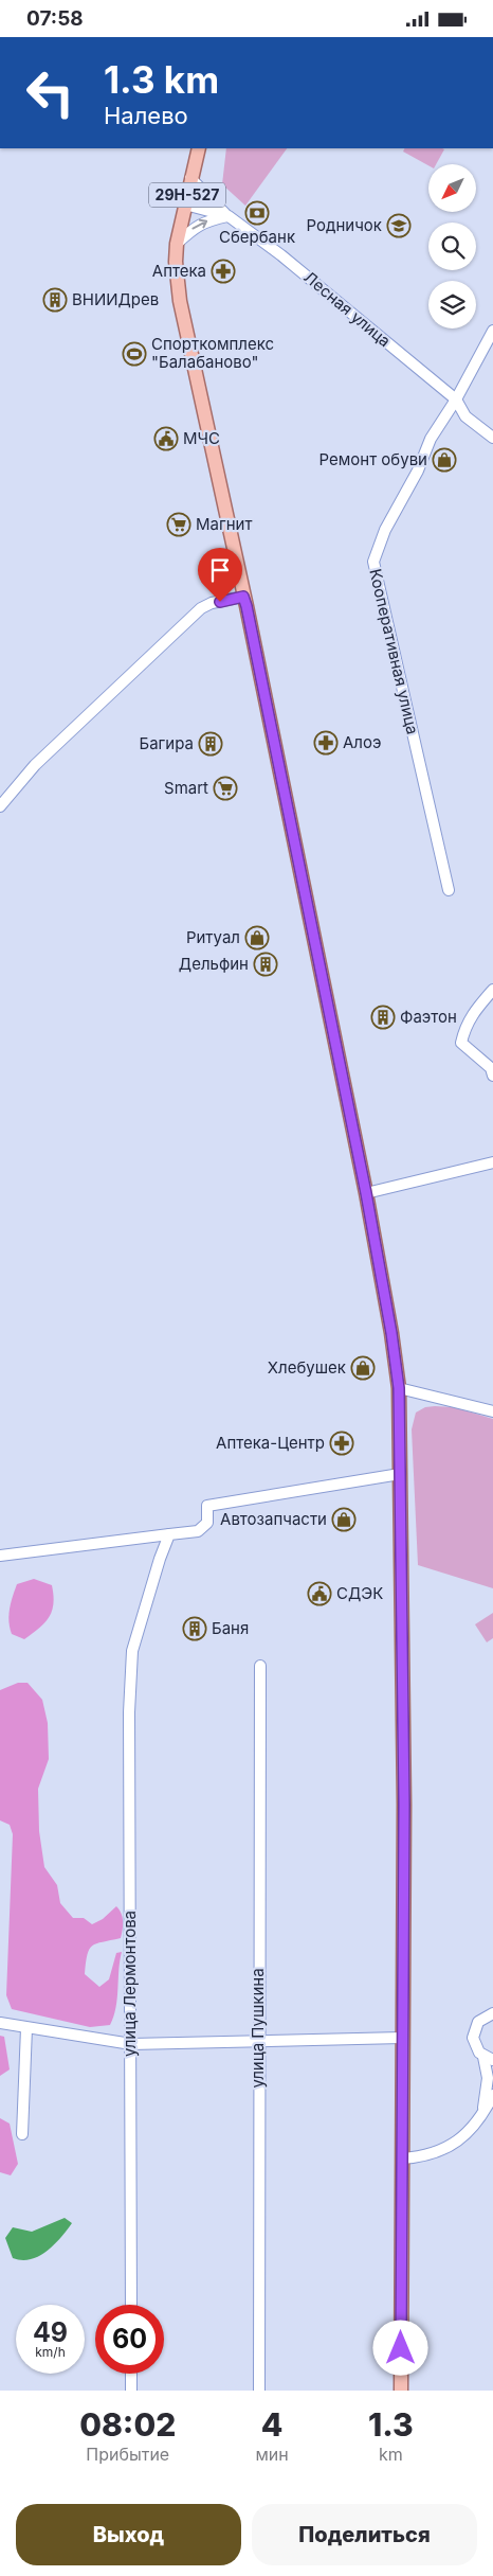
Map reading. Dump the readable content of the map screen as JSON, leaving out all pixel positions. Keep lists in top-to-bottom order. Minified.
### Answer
{"streets":{"main road":["29Н-527"],"street":["Лесная улица","Кооперативная улица","улица Лермонтова","улица Пушкина"]},"crossings":[["29Н-527","Лесная улица"],["Лесная улица","Кооперативная улица"]],"places":{"bank":["Сбербанк"],"school or university":["Родничок"],"pharmacy":["Аптека","Алоэ","Аптека-Центр"],"building":["ВНИИДрев","Багира","Дельфин","Фаэтон","Баня"],"sports":["Спорткомплекс \"Балабаново\""],"public building":["МЧС","СДЭК"],"shop":["Ремонт обуви","Ритуал","Хлебушек","Автозапчасти"],"supermarket":["Магнит","Smart"]},"north":"bottom left","page":{"status":"07:58","turn":["1.3 km","Налево"],"speed":"49 km/h","limit":"60","eta":["08:02","Прибытие","4","мин","1.3","km"],"buttons":["Выход","Поделиться"]}}
